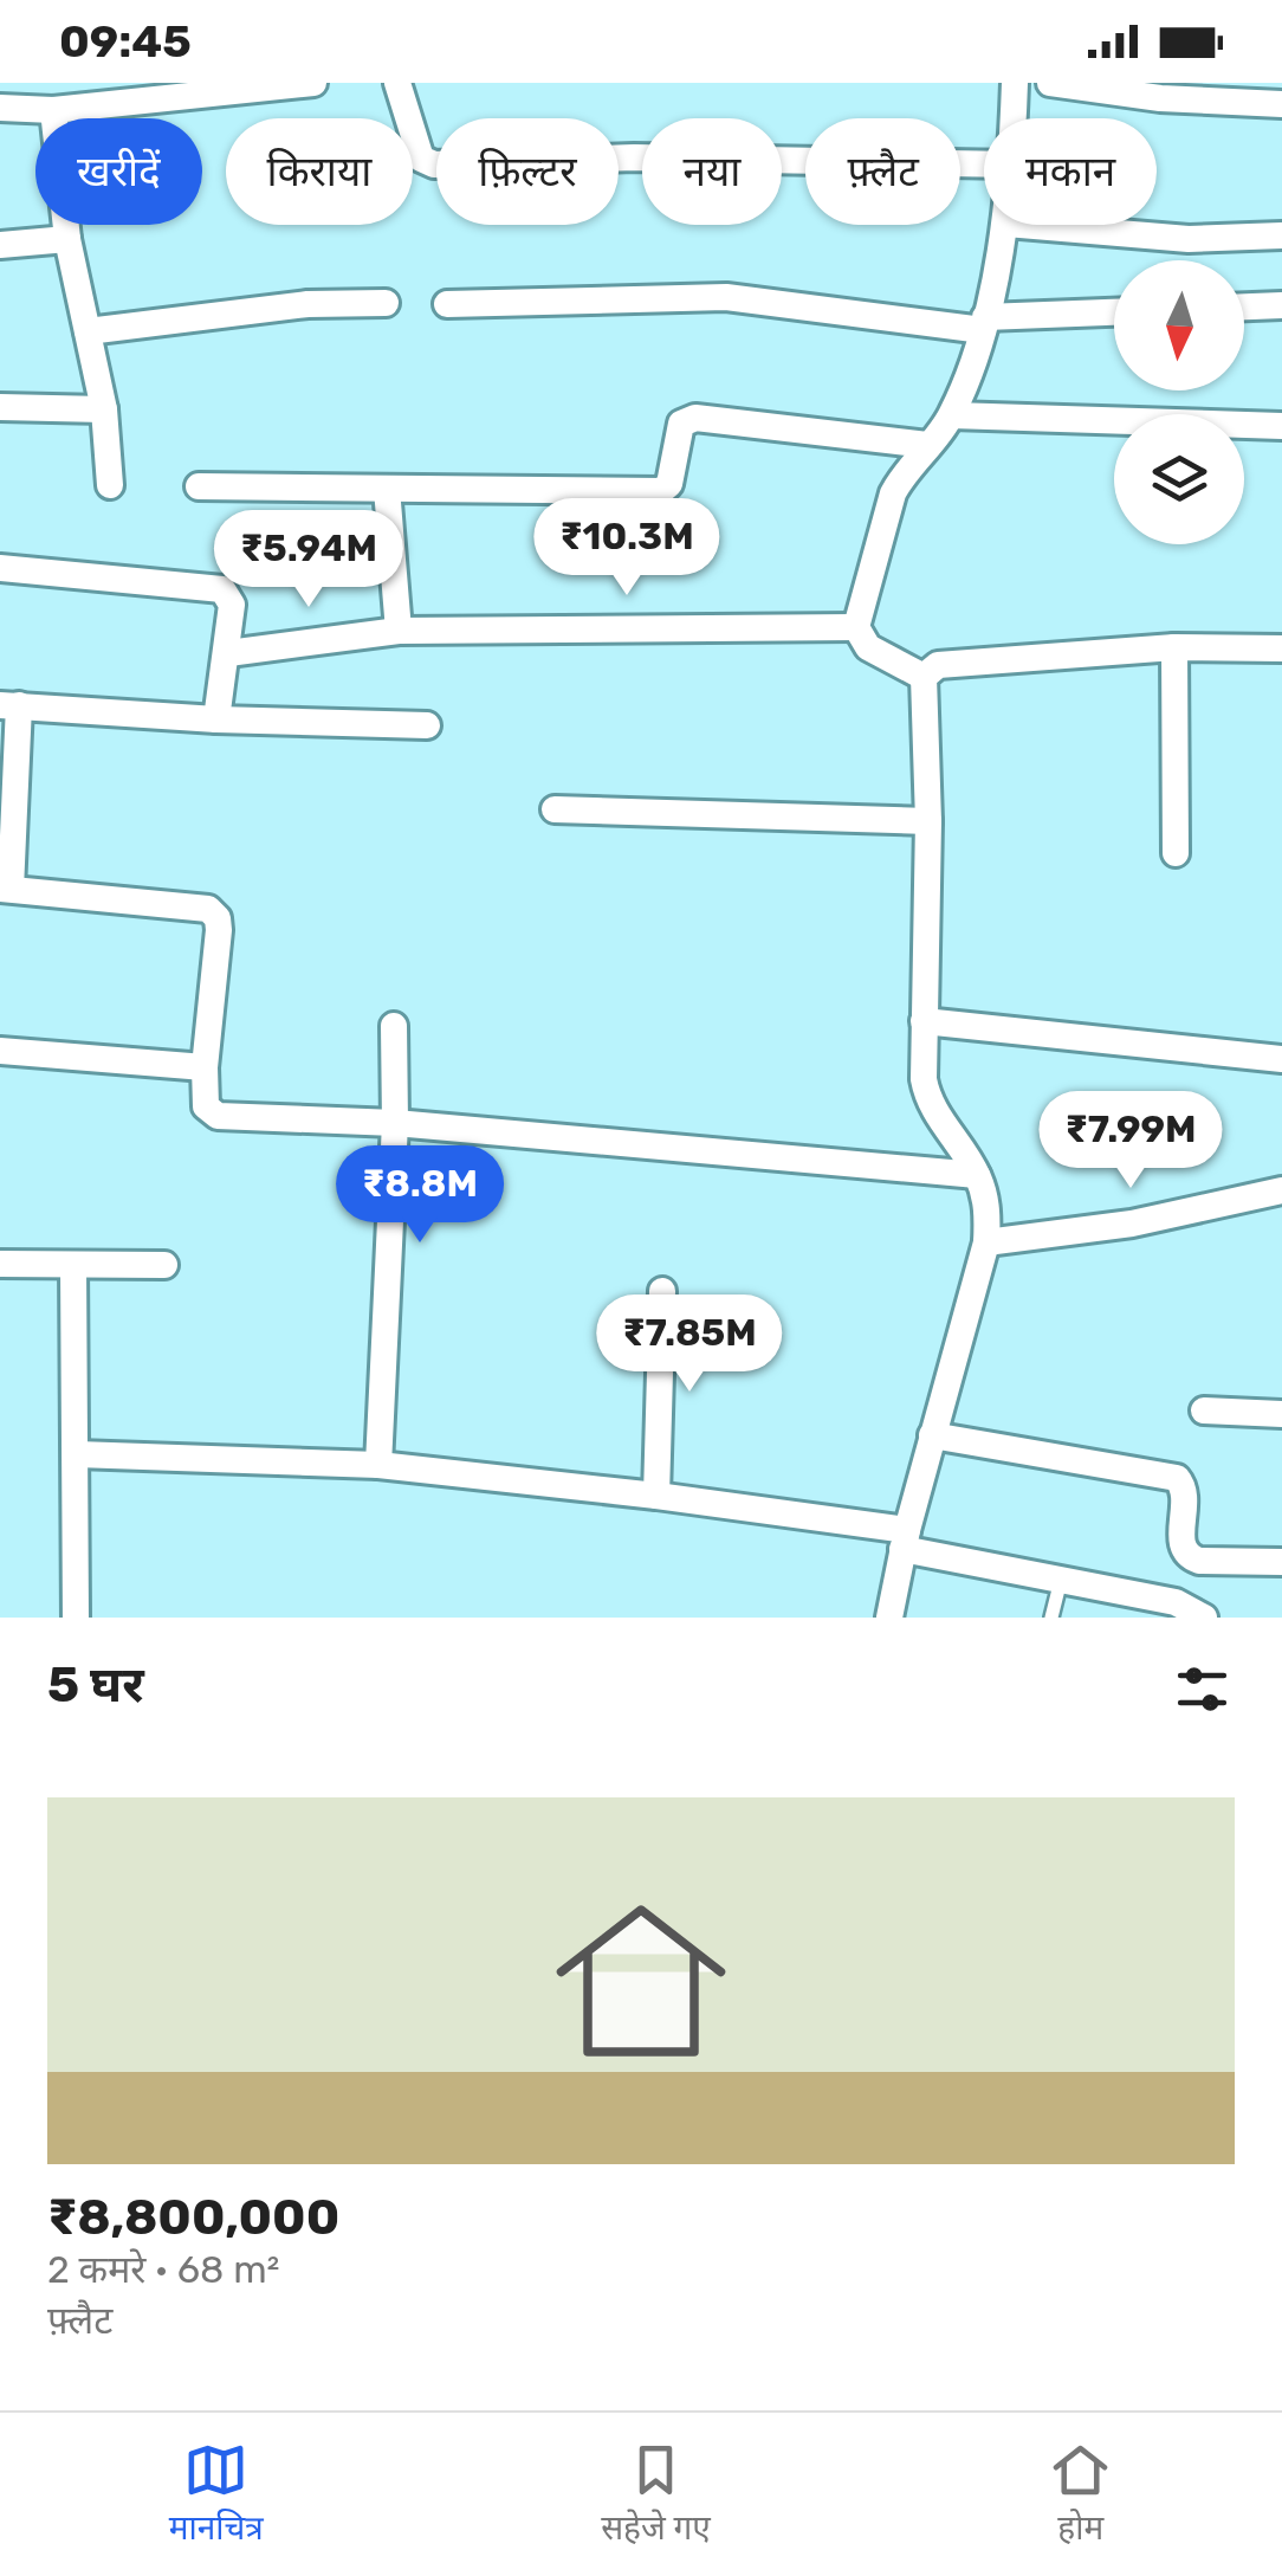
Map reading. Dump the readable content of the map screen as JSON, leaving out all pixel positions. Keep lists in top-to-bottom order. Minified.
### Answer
{"north":"bottom","page":{"status":"09:45","chip":["खरीदें","किराया","फ़िल्टर","नया","फ़्लैट","मकान"],"price":["₹10.3M","₹5.94M","₹7.99M","₹8.8M","₹7.85M"],"heading":"5 घर","list":[{"name":"₹8,800,000","note":"2 कमरे · 68 m² · फ़्लैट"}],"tabs":["मानचित्र","सहेजे गए","होम"]}}
